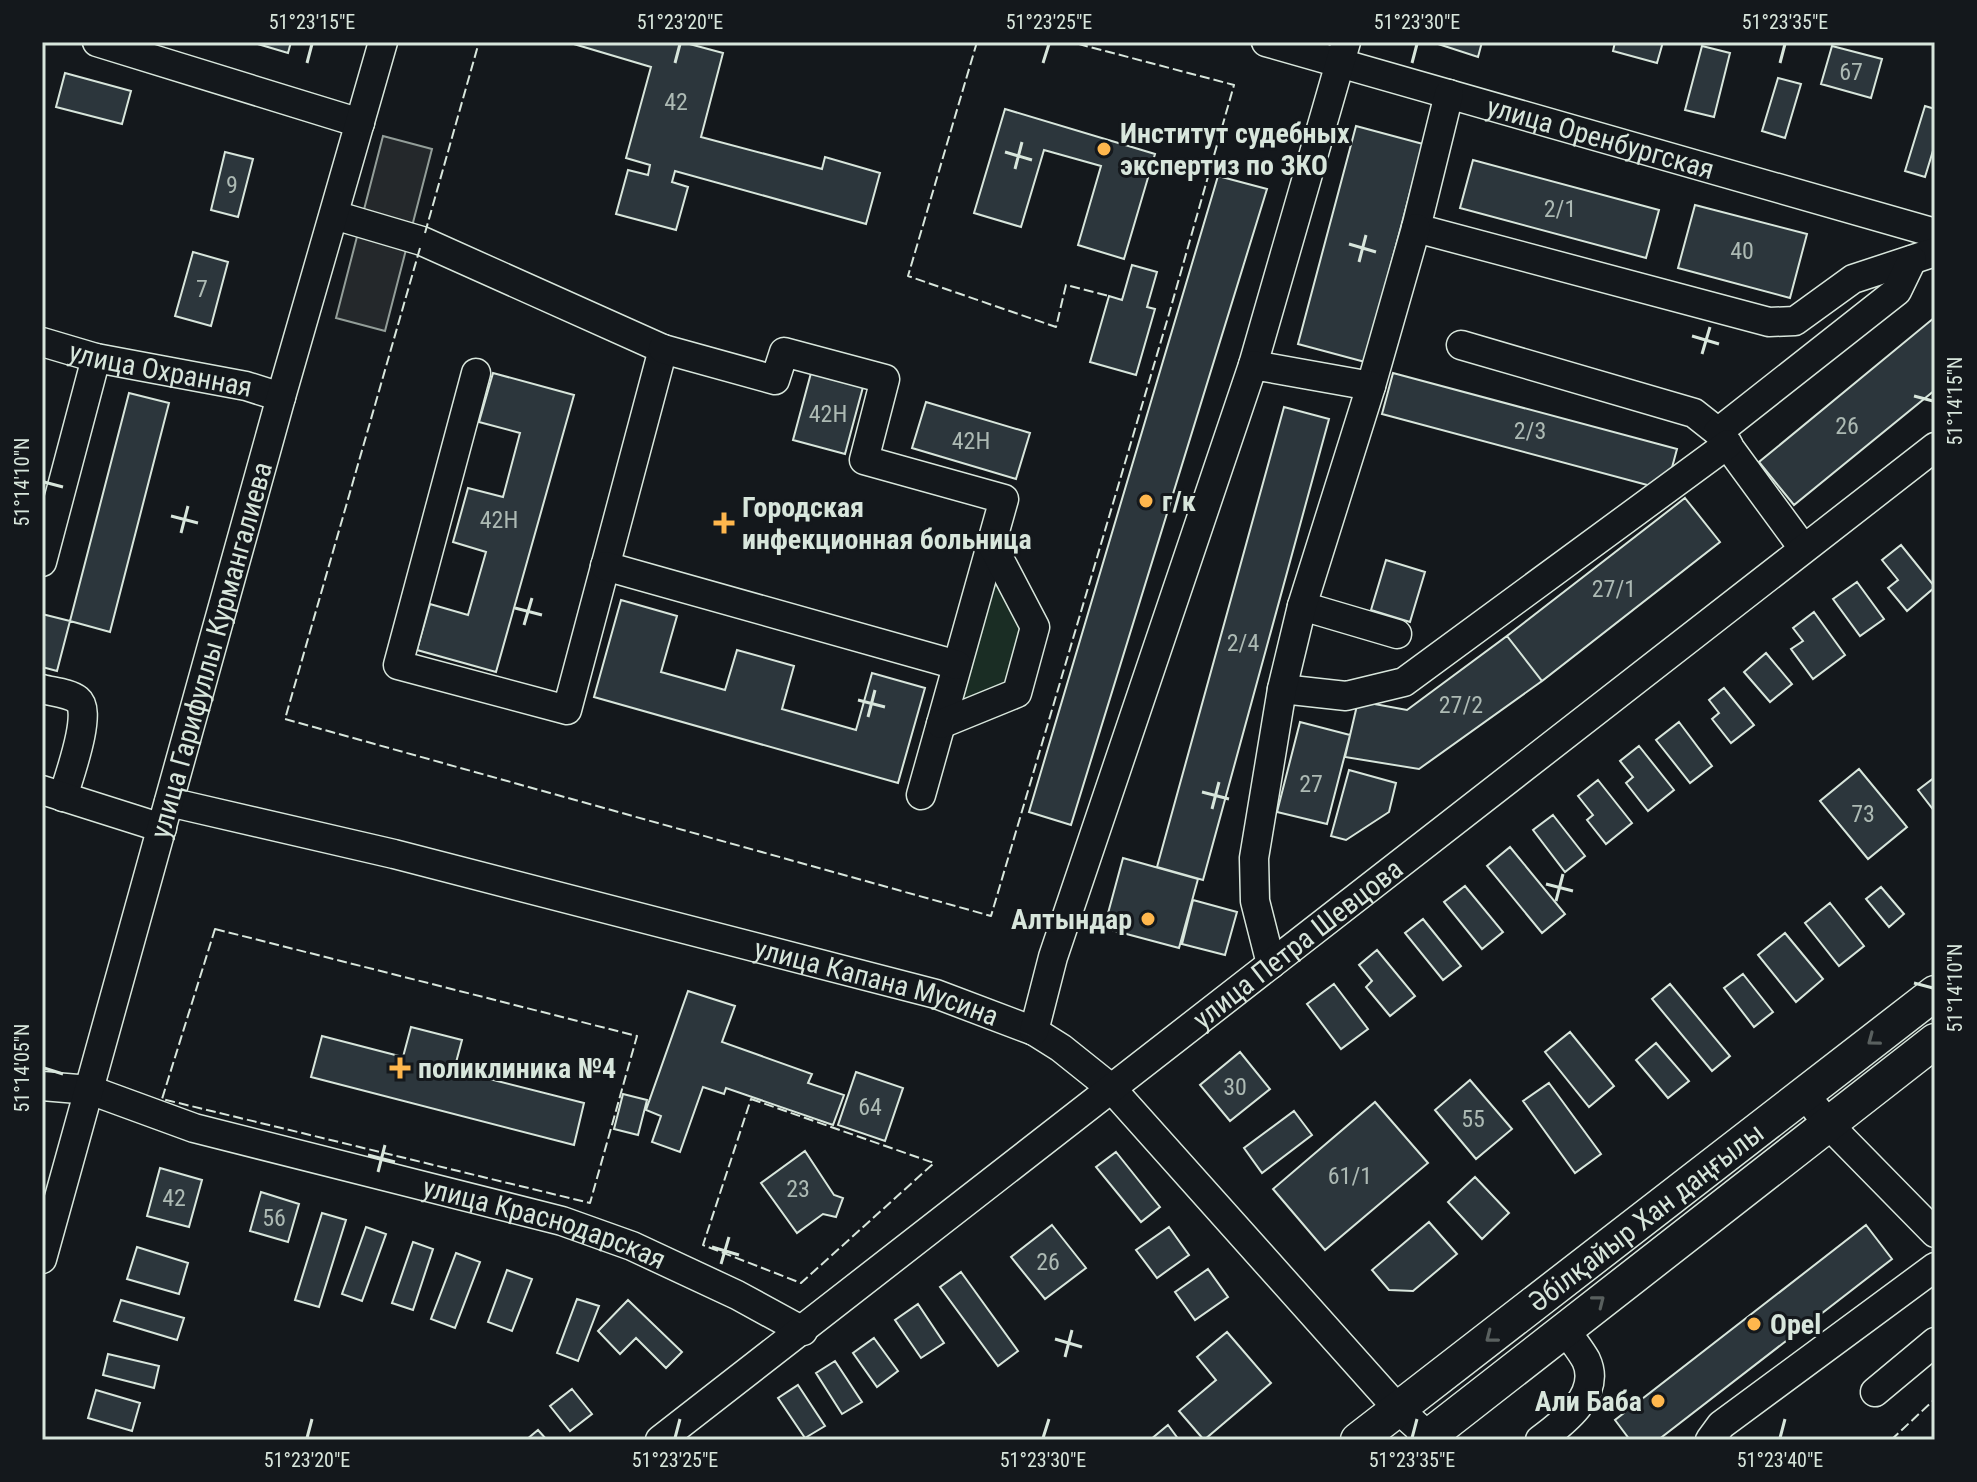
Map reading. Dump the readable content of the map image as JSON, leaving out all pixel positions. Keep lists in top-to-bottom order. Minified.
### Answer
{"streets":{"main road":["Әбілқайыр Хан даңғылы"],"street":["улица Оренбургская","улица Охранная","улица Гарифуллы Курмангалиева","улица Петра Шевцова","улица Капана Мусина","улица Краснодарская"]},"crossings":[["улица Охранная","улица Гарифуллы Курмангалиева"],["улица Гарифуллы Курмангалиева","улица Капана Мусина"],["улица Гарифуллы Курмангалиева","улица Краснодарская"],["улица Петра Шевцова","улица Капана Мусина"],["улица Петра Шевцова","улица Краснодарская"],["улица Капана Мусина","Әбілқайыр Хан даңғылы"]],"places":{"other":["Институт судебных экспертиз по ЗКО","г/к","Алтындар","Opel","Али Баба"],"health":["Городская инфекционная больница","поликлиника №4"]},"house_numbers":["67","42","9","2/1","40","7","42H","26","2/3","42H","42H","27/1","2/4","27/2","27","73","30","64","55","61/1","23","42","56","26"],"coordinates":["51°23'15\"E","51°23'20\"E","51°23'25\"E","51°23'30\"E","51°23'35\"E","51°14'15\"N","51°14'10\"N","51°14'05\"N","51°23'40\"E"]}
